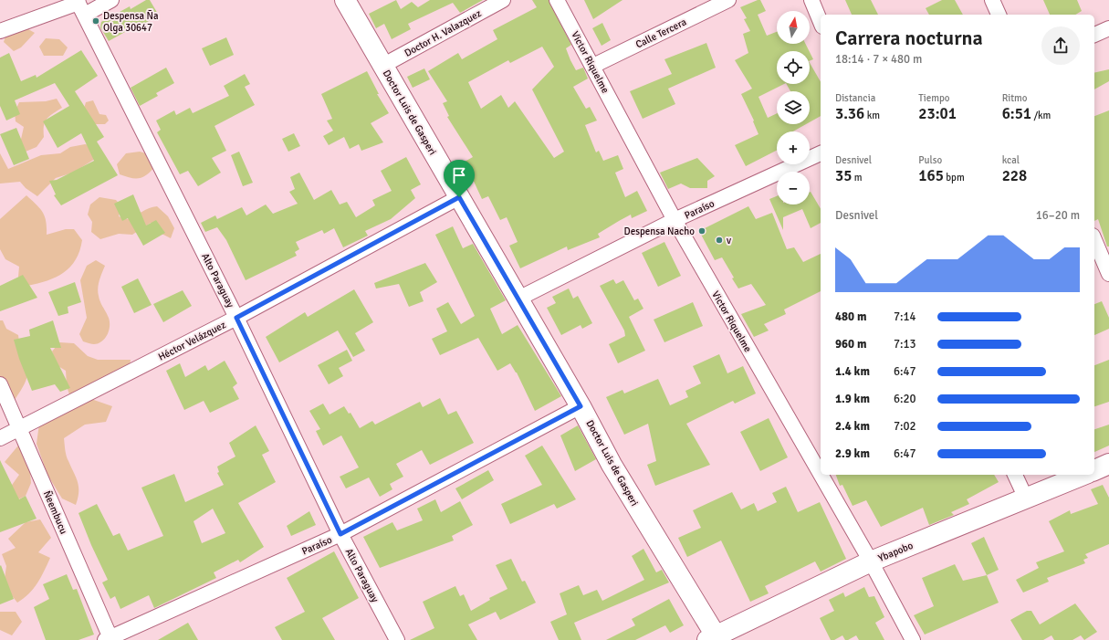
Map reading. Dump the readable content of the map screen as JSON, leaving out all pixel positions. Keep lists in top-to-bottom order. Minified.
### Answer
{"streets":{"street":["Doctor H. Valazquez","Calle Tercera","Victor Riquelme","Doctor Luis de Gasperi","Paraíso","Alto Paraguay","Héctor Velázquez","Ñeembucu","Ybapobo"]},"crossings":[["Doctor H. Valazquez","Doctor Luis de Gasperi"],["Calle Tercera","Victor Riquelme"],["Victor Riquelme","Paraíso"],["Victor Riquelme","Ybapobo"],["Doctor Luis de Gasperi","Paraíso"],["Doctor Luis de Gasperi","Héctor Velázquez"],["Doctor Luis de Gasperi","Ybapobo"],["Paraíso","Alto Paraguay"],["Paraíso","Ñeembucu"],["Alto Paraguay","Héctor Velázquez"],["Héctor Velázquez","Ñeembucu"]],"places":["Despensa Ña Olga 30647","Despensa Nacho","v"],"north":"top","page":{"map_buttons":["+","−"],"heading":["Carrera nocturna","18:14 · 7 × 480 m"],"stats":[["Distancia","3.36 km"],["Tiempo","23:01"],["Ritmo","6:51 /km"],["Desnivel","35 m"],["Pulso","165 bpm"],["kcal","228"]],"chart":["Desnivel","16–20 m"],"list":[{"name":"480 m","note":"7:14"},{"name":"960 m","note":"7:13"},{"name":"1.4 km","note":"6:47"},{"name":"1.9 km","note":"6:20"},{"name":"2.4 km","note":"7:02"},{"name":"2.9 km","note":"6:47"}]}}
